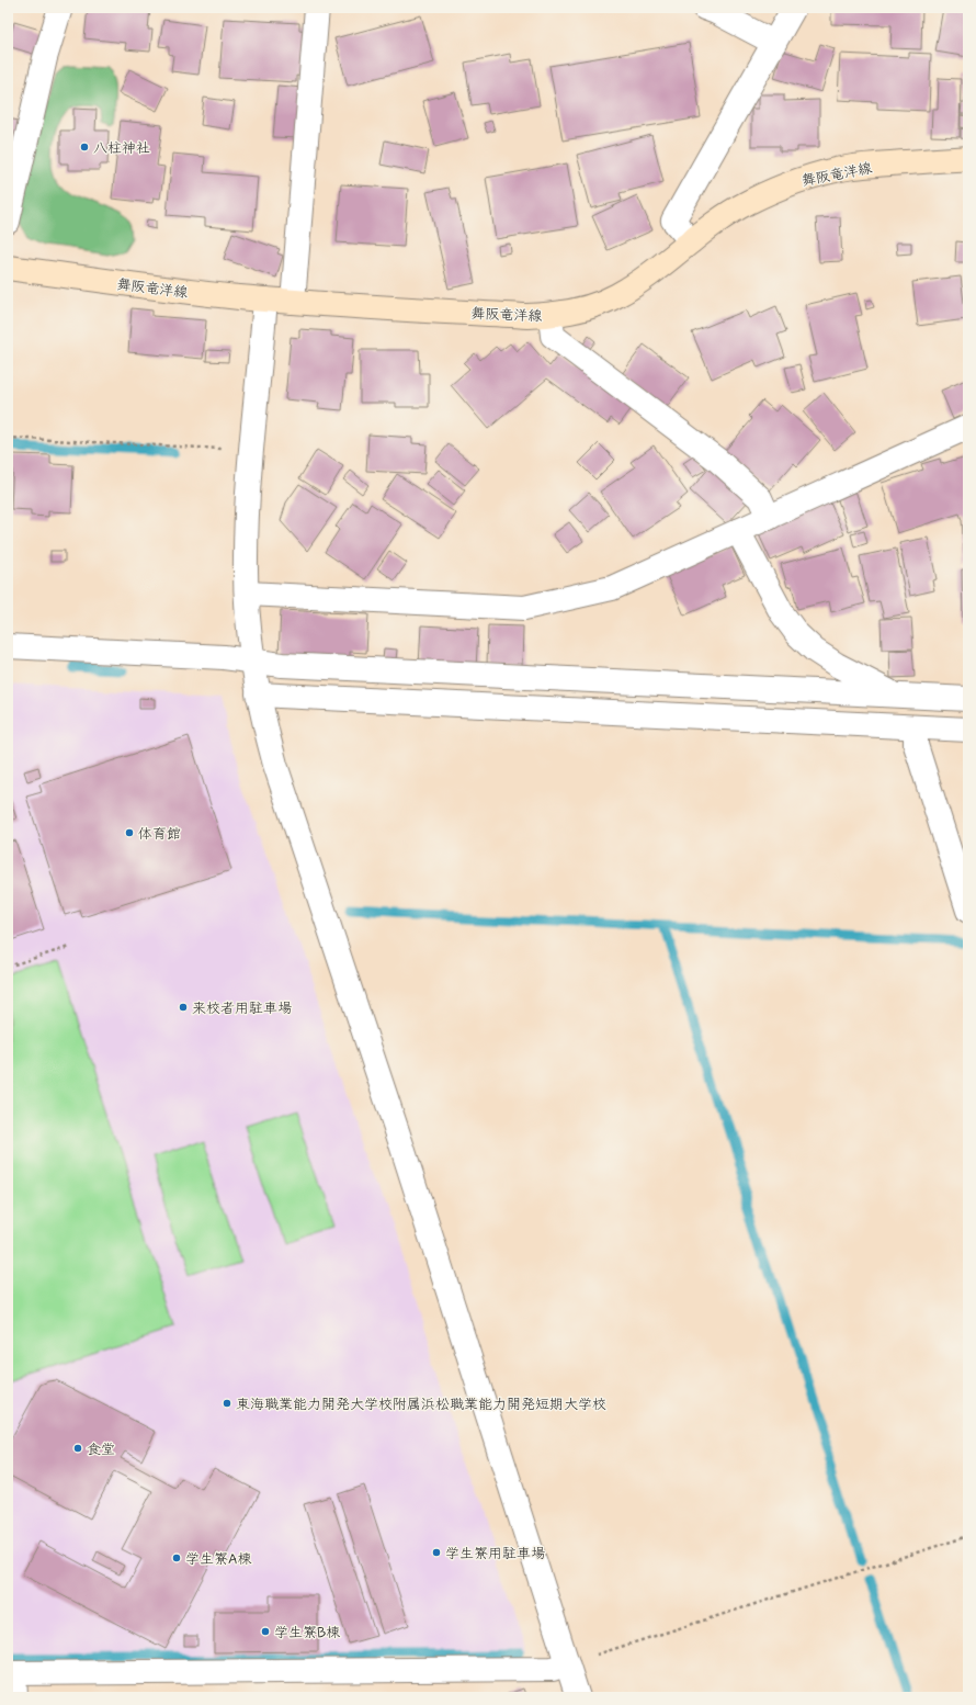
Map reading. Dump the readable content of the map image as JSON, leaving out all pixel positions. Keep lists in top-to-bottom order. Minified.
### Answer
{"streets":{"main road":["舞阪竜洋線"]},"places":["八柱神社","体育館","来校者用駐車場","東海職業能力開発大学校附属浜松職業能力開発短期大学校","食堂","学生寮用駐車場","学生寮A棟","学生寮B棟"]}
